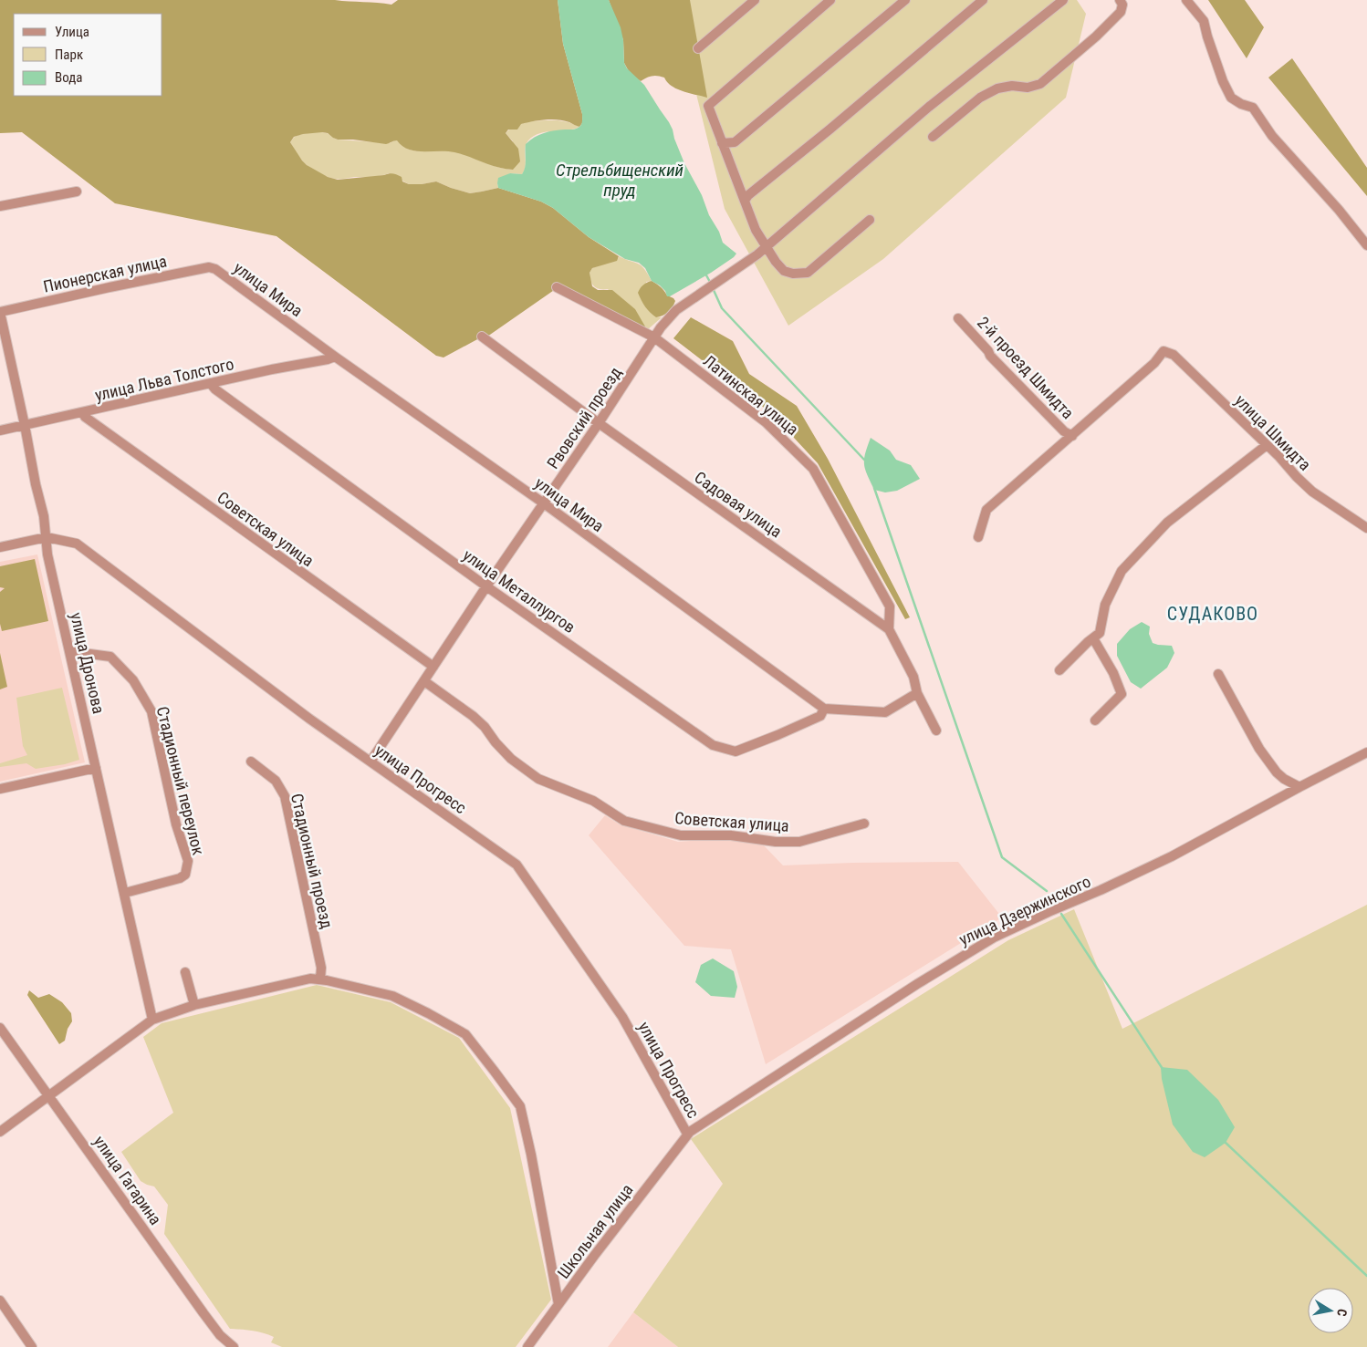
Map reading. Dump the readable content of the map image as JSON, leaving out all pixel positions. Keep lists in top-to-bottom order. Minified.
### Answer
{"streets":{"street":["Пионерская улица","улица Мира","2-й проезд Шмидта","улица Льва Толстого","Латинская улица","Рвовский проезд","улица Шмидта","Садовая улица","Советская улица","улица Металлургов","улица Дронова","улица Прогресс","Стадионный переулок","Стадионный проезд","улица Дзержинского","улица Гагарина","Школьная улица"]},"crossings":[["Пионерская улица","улица Мира"],["Пионерская улица","улица Дронова"],["улица Мира","улица Льва Толстого"],["улица Мира","Рвовский проезд"],["улица Мира","улица Металлургов"],["2-й проезд Шмидта","улица Шмидта"],["улица Льва Толстого","Советская улица"],["улица Льва Толстого","улица Металлургов"],["улица Льва Толстого","улица Дронова"],["Латинская улица","Рвовский проезд"],["Латинская улица","Садовая улица"],["Рвовский проезд","Садовая улица"],["Рвовский проезд","Советская улица"],["Рвовский проезд","улица Металлургов"],["Рвовский проезд","улица Прогресс"],["улица Дронова","улица Прогресс"],["улица Дронова","Стадионный переулок"],["улица Прогресс","улица Дзержинского"],["улица Прогресс","Школьная улица"],["улица Дзержинского","Школьная улица"]],"districts":["СУДАКОВО"],"water":["Стрельбищенский пруд"],"legend":["Улица","Парк","Вода"],"north":"right"}
